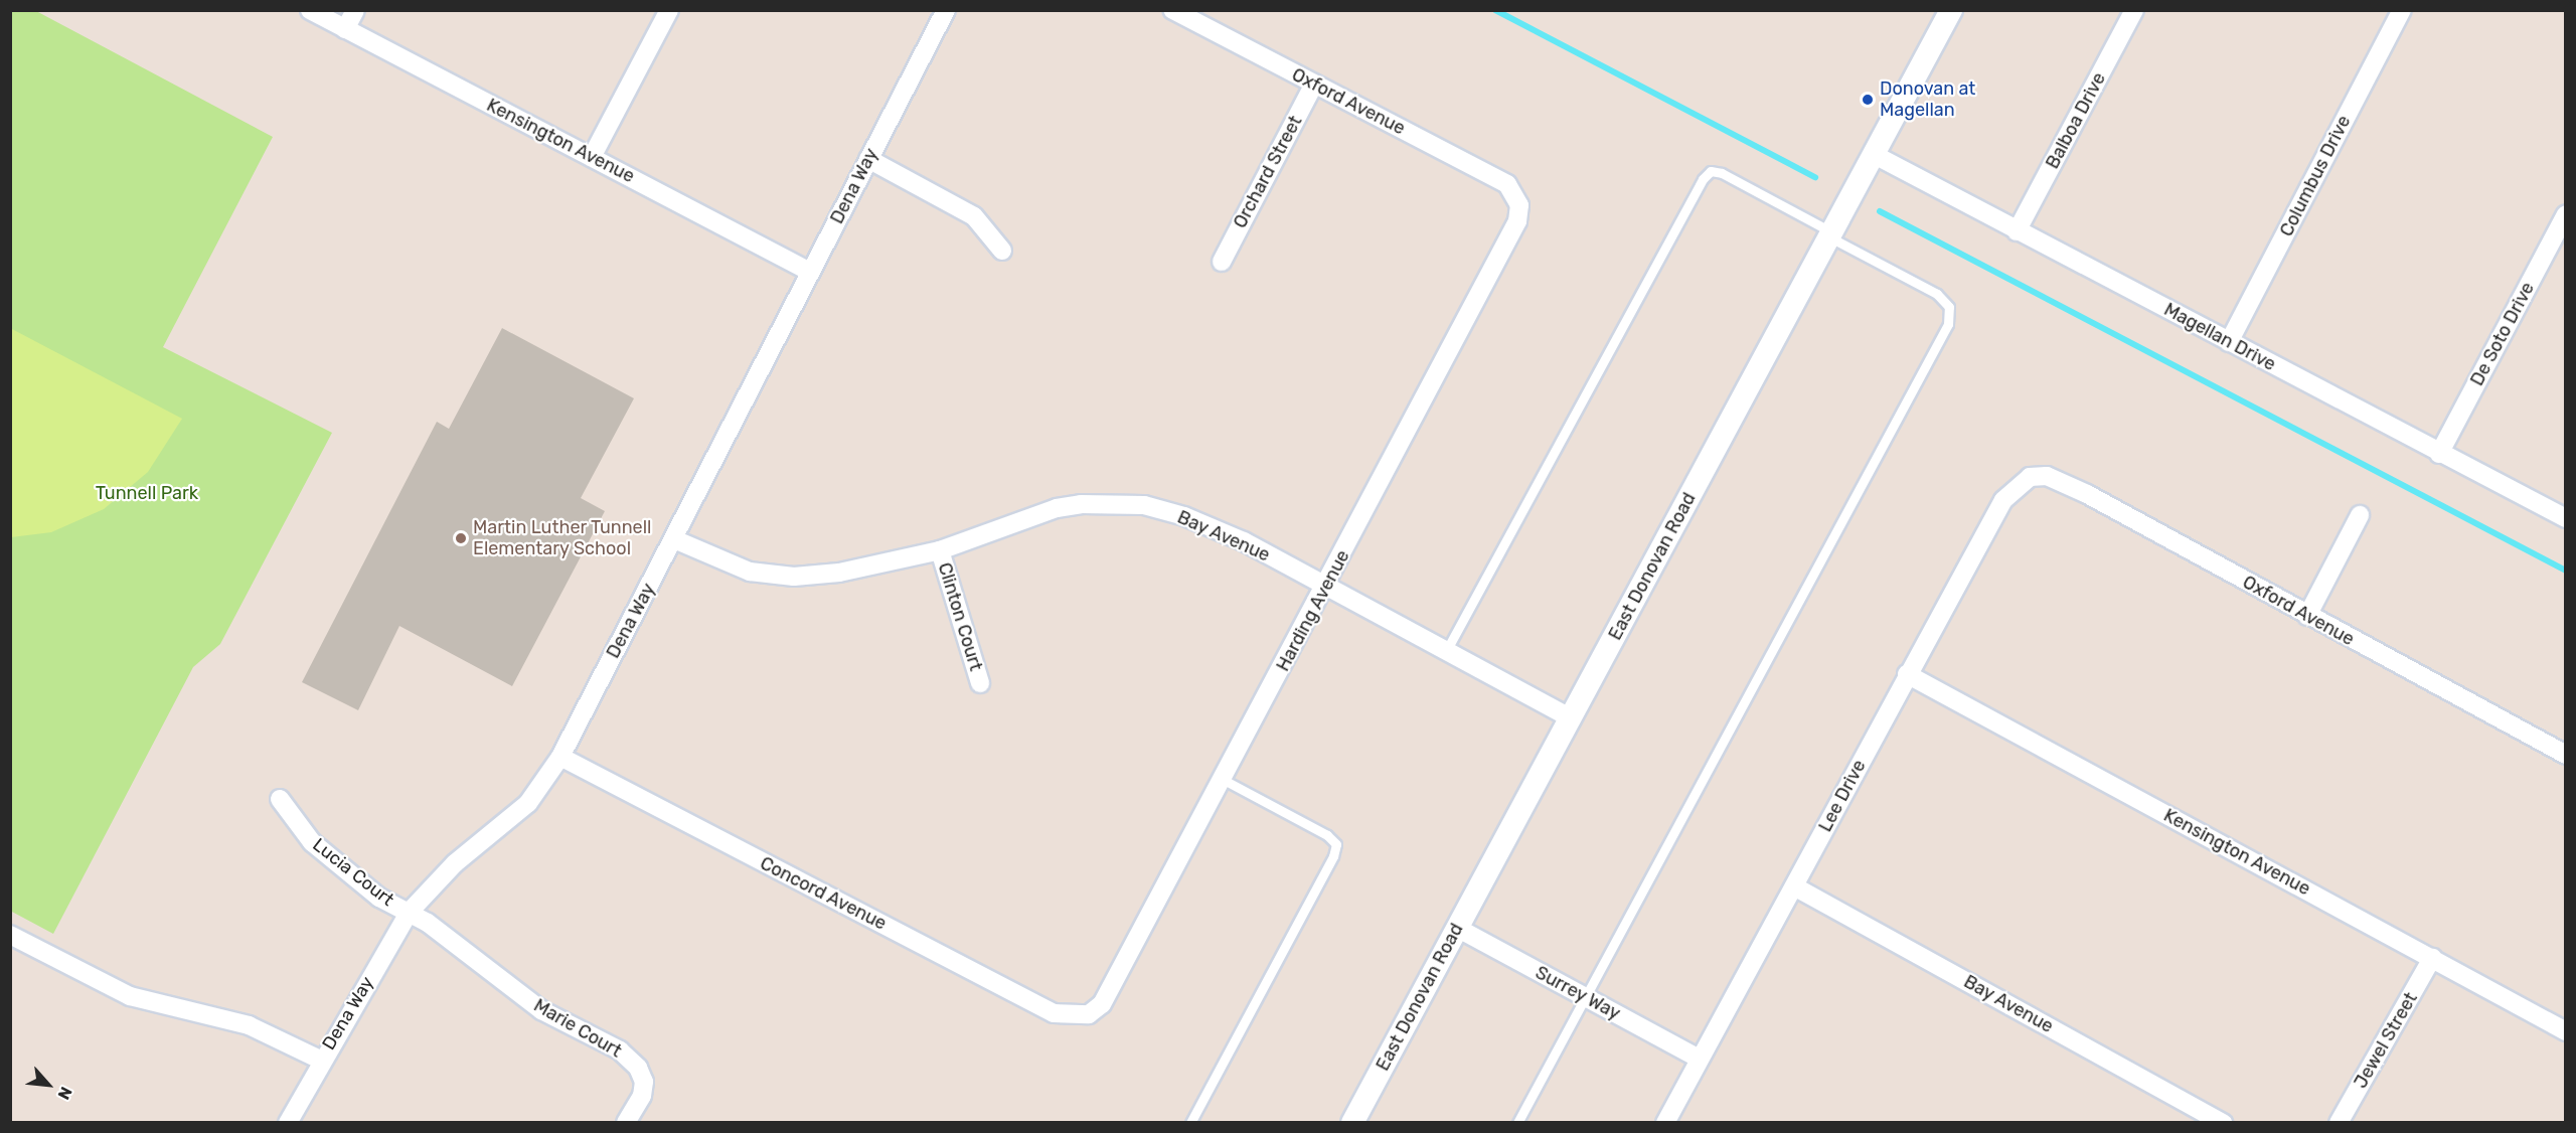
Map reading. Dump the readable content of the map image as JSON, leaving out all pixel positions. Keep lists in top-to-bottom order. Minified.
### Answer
{"streets":{"street":["Oxford Avenue","Balboa Drive","Kensington Avenue","Orchard Street","Columbus Drive","Dena Way","De Soto Drive","Magellan Drive","Bay Avenue","East Donovan Road","Harding Avenue","Clinton Court","Lee Drive","Lucia Court","Concord Avenue","Surrey Way","Marie Court","Jewel Street"]},"crossings":[["Oxford Avenue","Orchard Street"],["Oxford Avenue","Harding Avenue"],["Oxford Avenue","Lee Drive"],["Balboa Drive","Magellan Drive"],["Kensington Avenue","Dena Way"],["Kensington Avenue","Lee Drive"],["Kensington Avenue","Jewel Street"],["Columbus Drive","Magellan Drive"],["Dena Way","Bay Avenue"],["Dena Way","Lucia Court"],["Dena Way","Concord Avenue"],["Dena Way","Marie Court"],["De Soto Drive","Magellan Drive"],["Magellan Drive","East Donovan Road"],["Bay Avenue","East Donovan Road"],["Bay Avenue","Harding Avenue"],["Bay Avenue","Clinton Court"],["Bay Avenue","Lee Drive"],["East Donovan Road","Surrey Way"],["Harding Avenue","Concord Avenue"],["Lee Drive","Surrey Way"],["Lucia Court","Marie Court"]],"parks":["Tunnell Park"],"places":["Donovan at Magellan","Martin Luther Tunnell Elementary School"],"north":"bottom right"}
